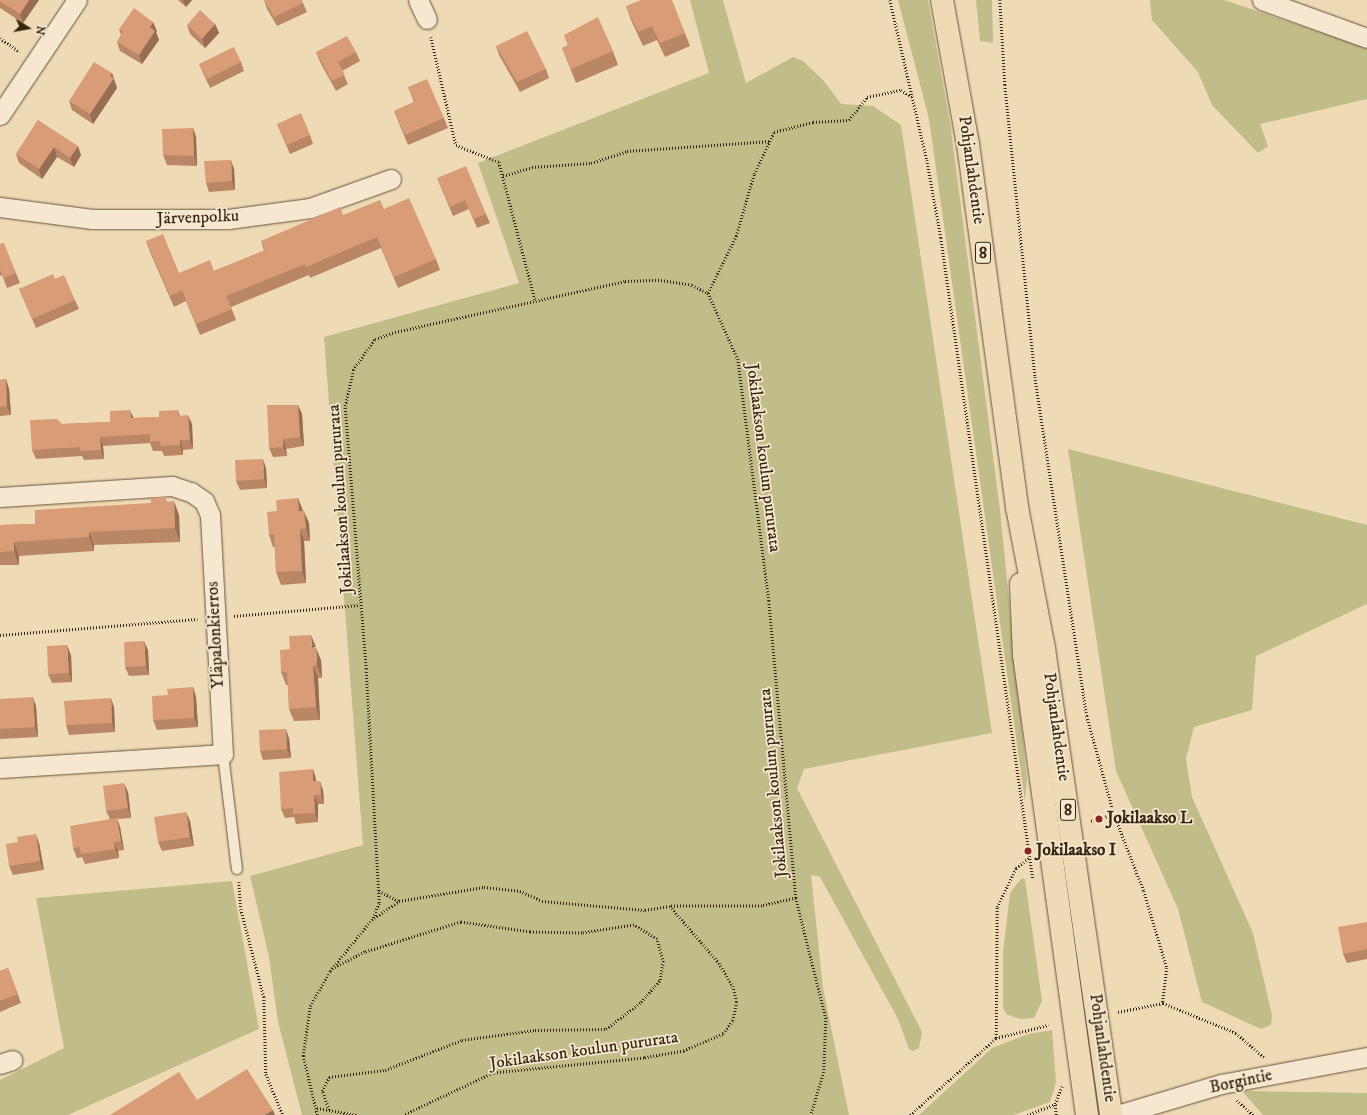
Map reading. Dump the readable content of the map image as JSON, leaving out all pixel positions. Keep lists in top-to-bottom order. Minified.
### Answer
{"streets":{"highway":["Pohjanlahdentie","8"],"street":["Järvenpolku","Yläpalonkierros","Borgintie"],"path":["Jokilaakson koulun pururata"]},"places":["Jokilaakso L","Jokilaakso I"],"north":"right"}
